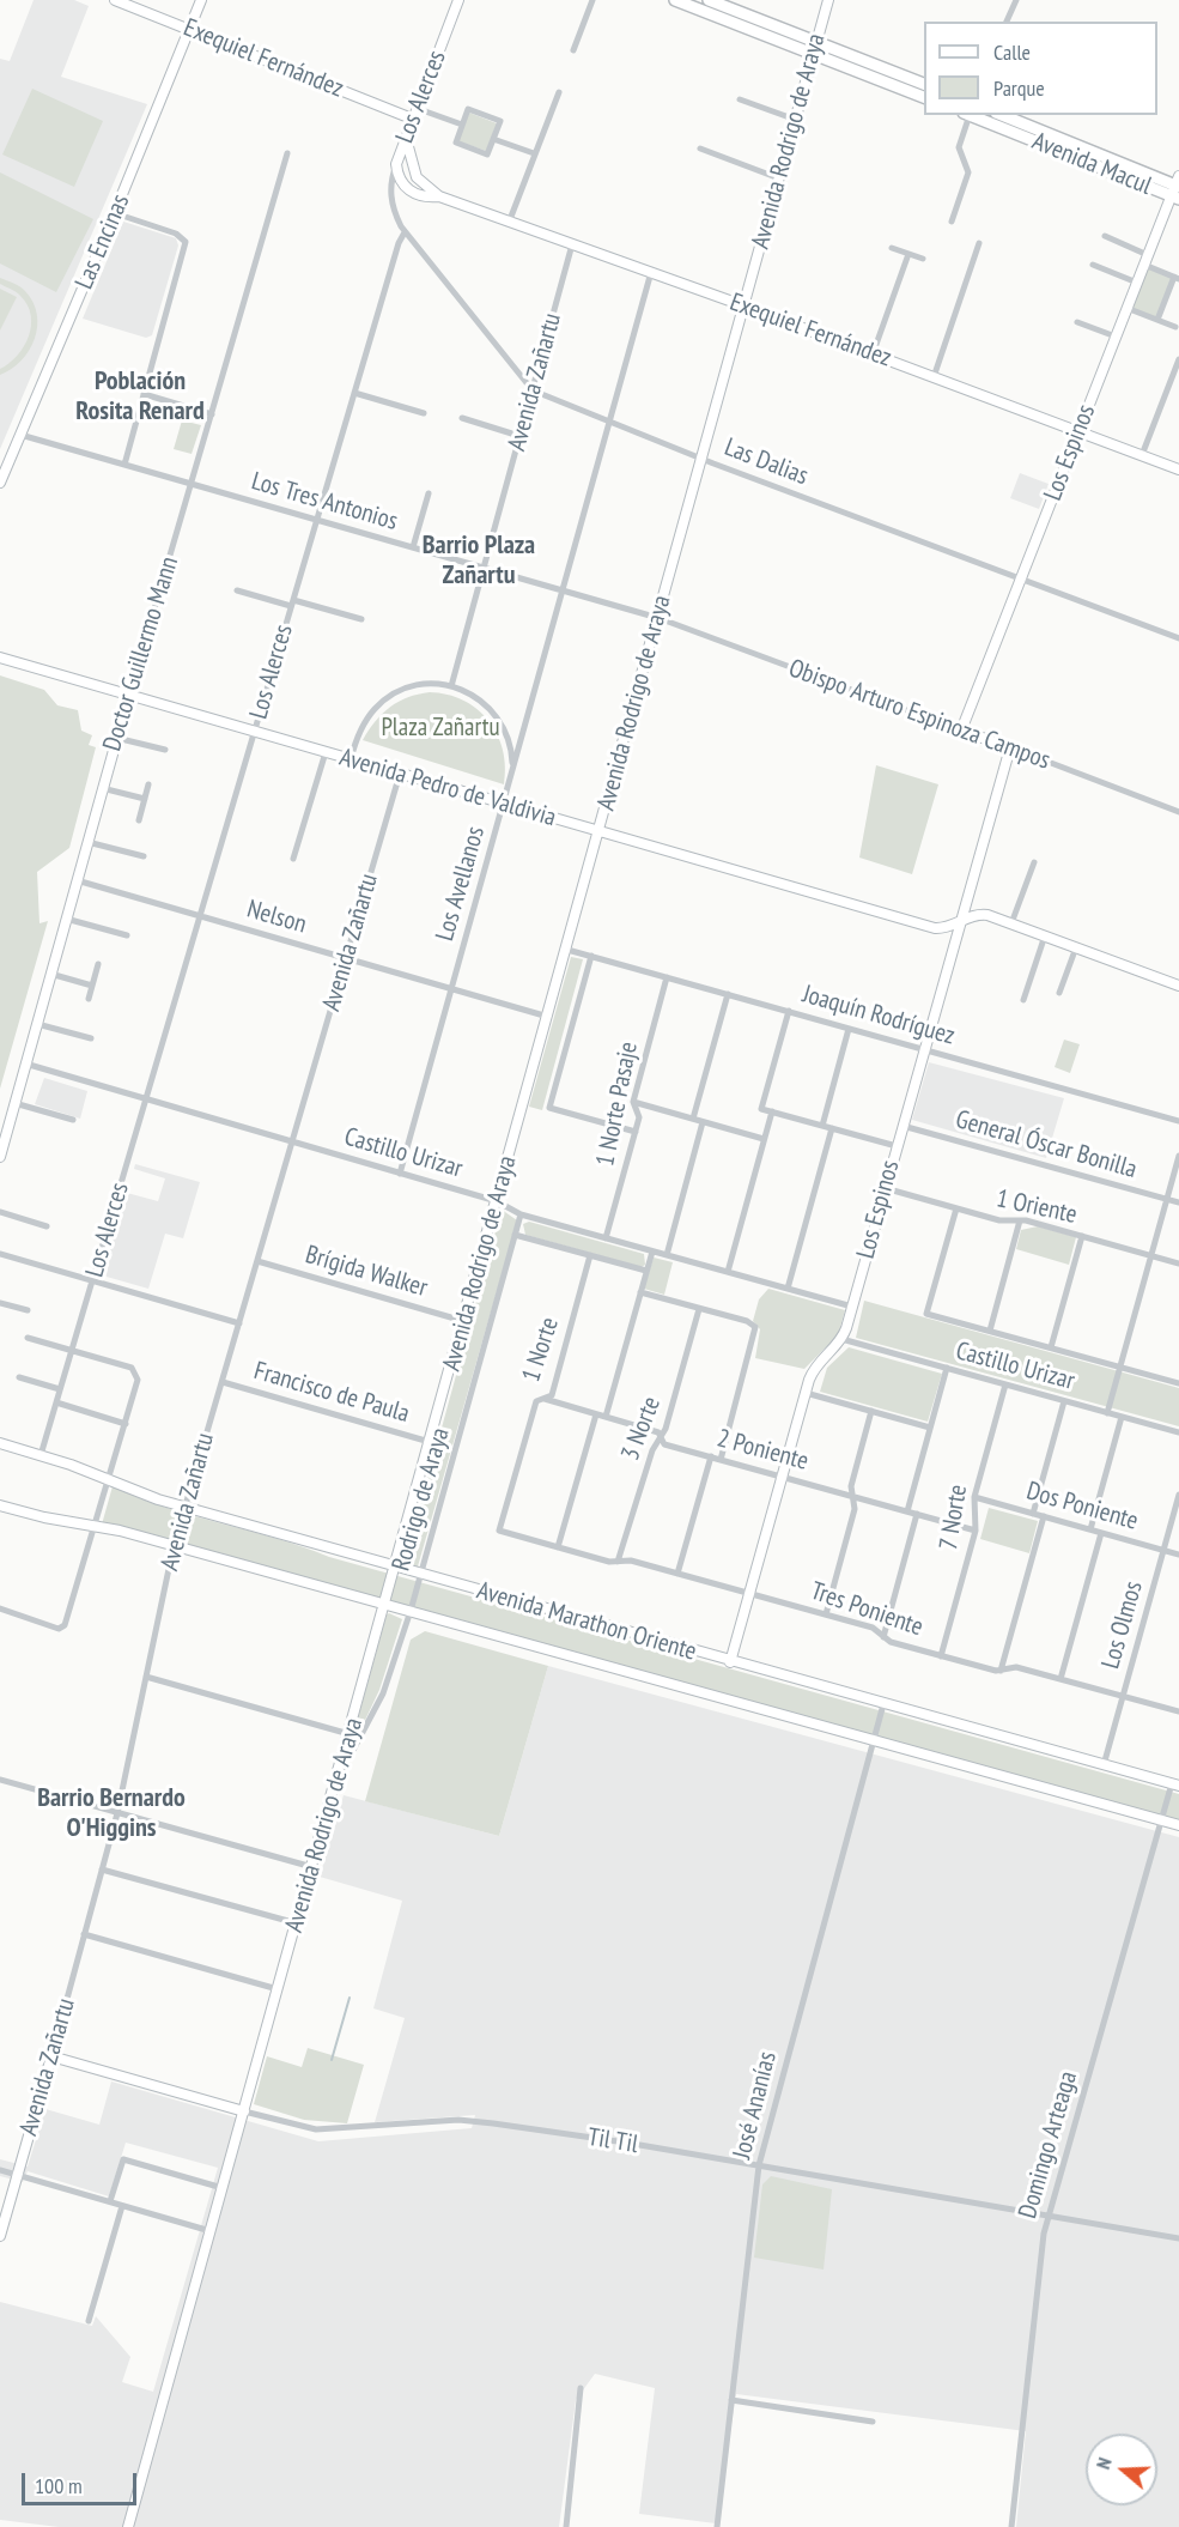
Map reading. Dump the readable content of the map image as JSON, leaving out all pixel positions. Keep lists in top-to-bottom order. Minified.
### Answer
{"streets":{"main road":["Exequiel Fernández","Los Alerces","Avenida Rodrigo de Araya","Avenida Macul","Las Encinas","Avenida Zañartu","Los Espinos","Doctor Guillermo Mann","Obispo Arturo Espinoza Campos","Avenida Pedro de Valdivia","Avenida Marathon Oriente","Til Til"],"street":["Las Dalias","Los Tres Antonios","Los Avellanos","Nelson","Joaquín Rodríguez","1 Norte Pasaje","General Óscar Bonilla","Castillo Urizar","1 Oriente","Brígida Walker","1 Norte","Francisco de Paula","3 Norte","2 Poniente","Rodrigo de Araya","Dos Poniente","7 Norte","Tres Poniente","Los Olmos","José Ananías","Domingo Arteaga"]},"crossings":[["Exequiel Fernández","Los Alerces"],["Exequiel Fernández","Avenida Rodrigo de Araya"],["Exequiel Fernández","Las Encinas"],["Exequiel Fernández","Avenida Zañartu"],["Exequiel Fernández","Los Espinos"],["Exequiel Fernández","Los Avellanos"],["Los Alerces","Las Dalias"],["Los Alerces","Los Tres Antonios"],["Los Alerces","Avenida Pedro de Valdivia"],["Los Alerces","Nelson"],["Los Alerces","Castillo Urizar"],["Los Alerces","Avenida Marathon Oriente"],["Avenida Rodrigo de Araya","Las Dalias"],["Avenida Rodrigo de Araya","Los Tres Antonios"],["Avenida Rodrigo de Araya","Obispo Arturo Espinoza Campos"],["Avenida Rodrigo de Araya","Avenida Pedro de Valdivia"],["Avenida Rodrigo de Araya","Nelson"],["Avenida Rodrigo de Araya","Joaquín Rodríguez"],["Avenida Rodrigo de Araya","Castillo Urizar"],["Avenida Rodrigo de Araya","Brígida Walker"],["Avenida Rodrigo de Araya","Francisco de Paula"],["Avenida Rodrigo de Araya","Rodrigo de Araya"],["Avenida Rodrigo de Araya","Avenida Marathon Oriente"],["Avenida Rodrigo de Araya","Til Til"],["Avenida Macul","Los Espinos"],["Las Encinas","Los Tres Antonios"],["Avenida Zañartu","Las Dalias"],["Avenida Zañartu","Los Tres Antonios"],["Avenida Zañartu","Avenida Pedro de Valdivia"],["Avenida Zañartu","Nelson"],["Avenida Zañartu","Castillo Urizar"],["Avenida Zañartu","Brígida Walker"],["Avenida Zañartu","Francisco de Paula"],["Avenida Zañartu","Avenida Marathon Oriente"],["Avenida Zañartu","Til Til"],["Los Espinos","Las Dalias"],["Los Espinos","Obispo Arturo Espinoza Campos"],["Los Espinos","Avenida Pedro de Valdivia"],["Los Espinos","Joaquín Rodríguez"],["Los Espinos","General Óscar Bonilla"],["Los Espinos","Castillo Urizar"],["Los Espinos","1 Oriente"],["Los Espinos","2 Poniente"],["Los Espinos","Tres Poniente"],["Los Espinos","Avenida Marathon Oriente"],["Las Dalias","Los Avellanos"],["Los Tres Antonios","Doctor Guillermo Mann"],["Los Tres Antonios","Obispo Arturo Espinoza Campos"],["Los Tres Antonios","Los Avellanos"],["Doctor Guillermo Mann","Avenida Pedro de Valdivia"],["Doctor Guillermo Mann","Nelson"],["Doctor Guillermo Mann","Castillo Urizar"],["Avenida Pedro de Valdivia","Los Avellanos"],["Los Avellanos","Nelson"],["Los Avellanos","Castillo Urizar"],["Joaquín Rodríguez","1 Norte Pasaje"],["1 Norte Pasaje","Castillo Urizar"],["Castillo Urizar","1 Oriente"],["Castillo Urizar","Rodrigo de Araya"],["Castillo Urizar","7 Norte"],["1 Norte","2 Poniente"],["1 Norte","Tres Poniente"],["3 Norte","2 Poniente"],["3 Norte","Tres Poniente"],["2 Poniente","7 Norte"],["Rodrigo de Araya","Avenida Marathon Oriente"],["Dos Poniente","7 Norte"],["Dos Poniente","Los Olmos"],["7 Norte","Tres Poniente"],["Tres Poniente","Los Olmos"],["Avenida Marathon Oriente","Los Olmos"],["Avenida Marathon Oriente","José Ananías"],["Avenida Marathon Oriente","Domingo Arteaga"],["José Ananías","Til Til"],["Til Til","Domingo Arteaga"]],"districts":["Población Rosita Renard","Barrio Plaza Zañartu","Barrio Bernardo O'Higgins"],"parks":["Plaza Zañartu"],"legend":["Calle","Parque"],"scale_bar":"100 m","north":"left"}
